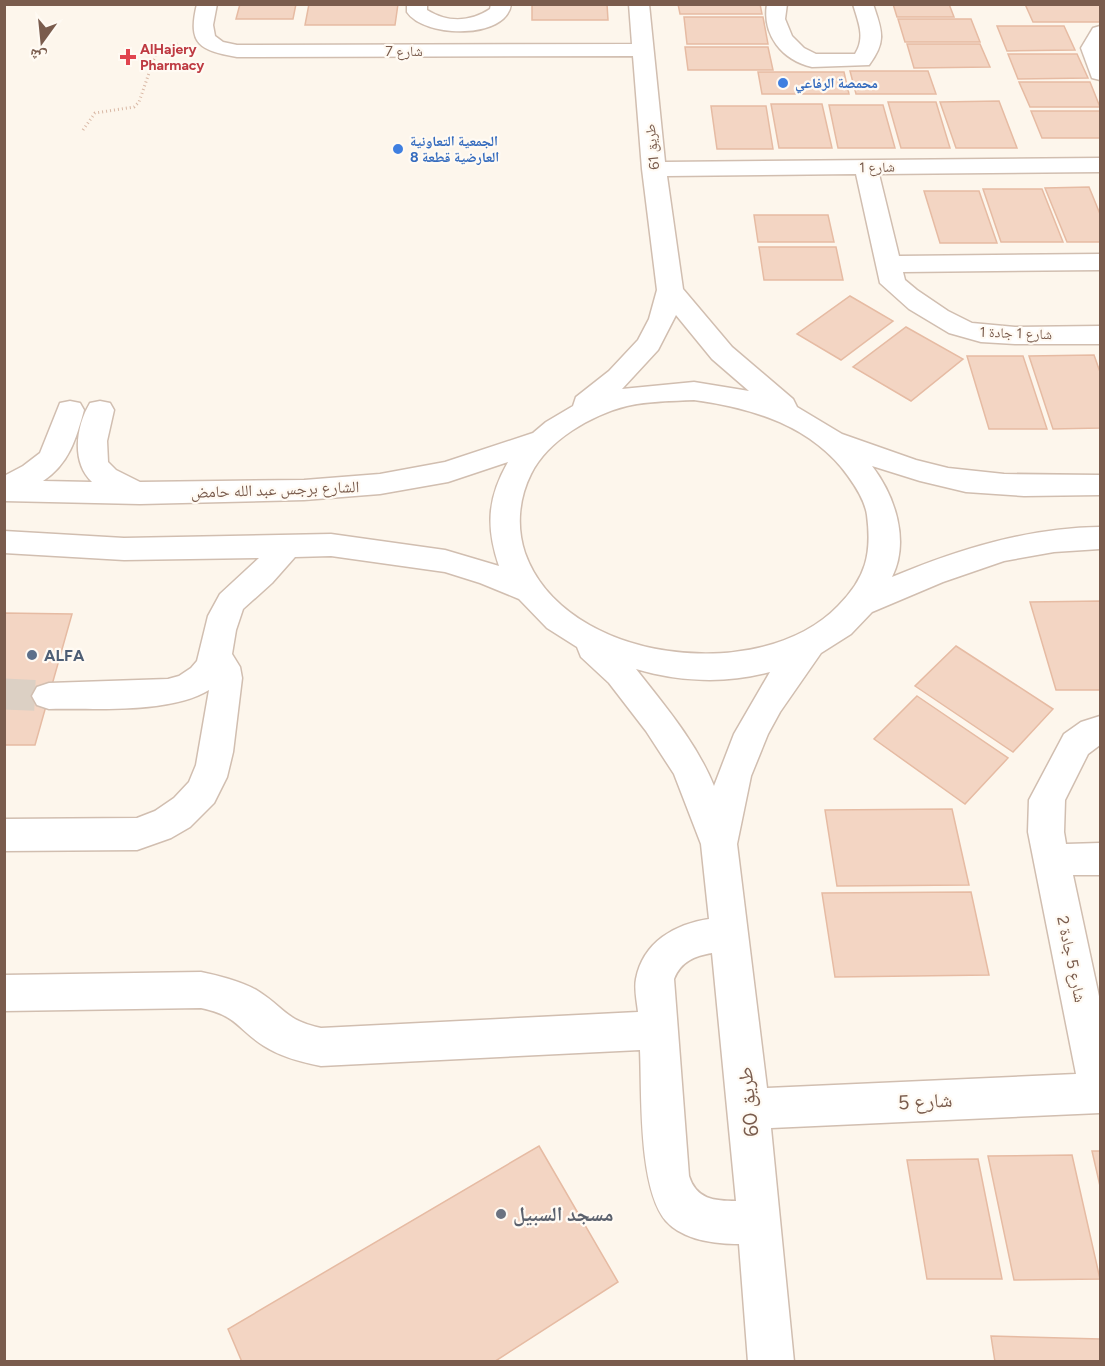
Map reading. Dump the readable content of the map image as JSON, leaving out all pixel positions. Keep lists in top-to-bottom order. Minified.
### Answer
{"streets":{"street":["شارع 7","طريق 61","شارع 1","شارع 1 جادة 1","الشارع برجس عبد الله حامض","شارع 5 جادة 2","شارع 5","طريق 60"]},"crossings":[["شارع 7","طريق 61"],["طريق 61","شارع 1"],["شارع 1","شارع 1 جادة 1"],["شارع 5 جادة 2","شارع 5"],["شارع 5","طريق 60"]],"places":{"health":["AlHajery Pharmacy"],"other":["محمصة الرفاعي","الجمعية التعاونية العارضية قطعة 8","ALFA","مسجد السبيل"]},"north":"bottom"}
